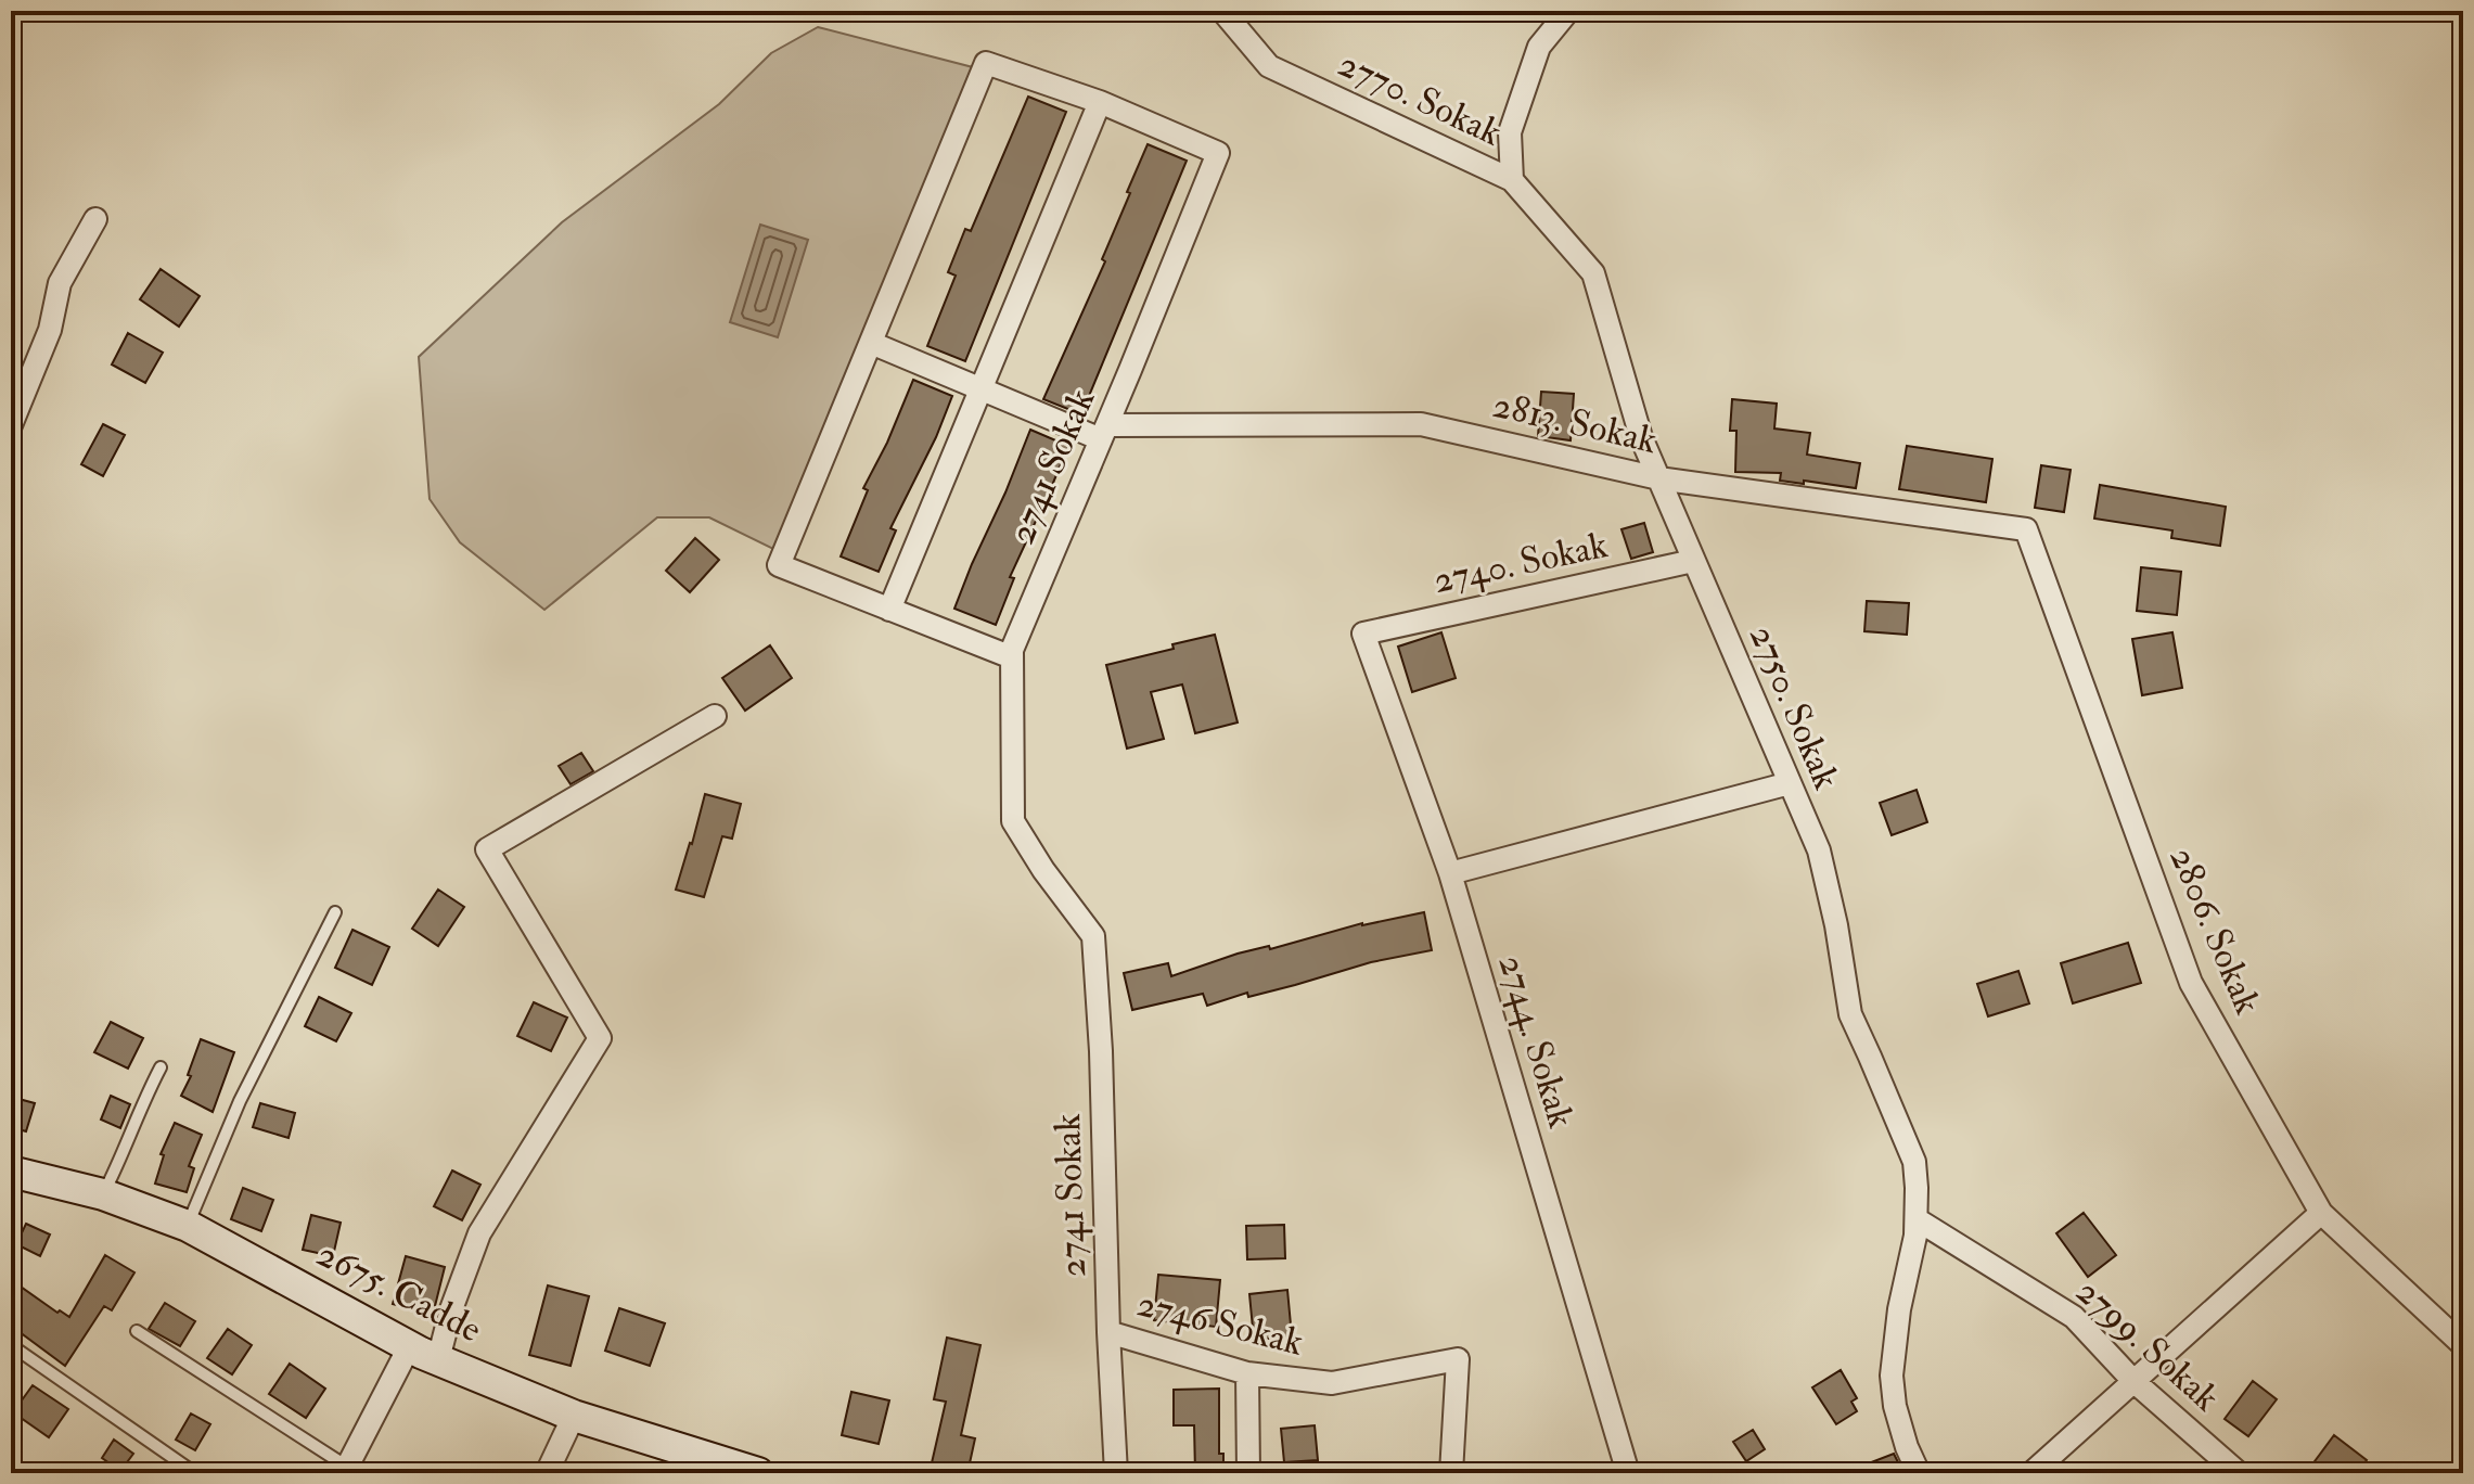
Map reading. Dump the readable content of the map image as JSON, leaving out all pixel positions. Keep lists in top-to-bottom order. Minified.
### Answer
{"streets":{"street":["2770. Sokak","2813. Sokak","2741 Sokak","2740. Sokak","2750. Sokak","2806. Sokak","2744. Sokak","2675. Cadde","2746 Sokak","2799. Sokak"]},"crossings":[["2770. Sokak","2750. Sokak"],["2813. Sokak","2741 Sokak"],["2813. Sokak","2750. Sokak"],["2813. Sokak","2806. Sokak"],["2741 Sokak","2746 Sokak"],["2740. Sokak","2750. Sokak"],["2740. Sokak","2744. Sokak"],["2750. Sokak","2799. Sokak"]]}
